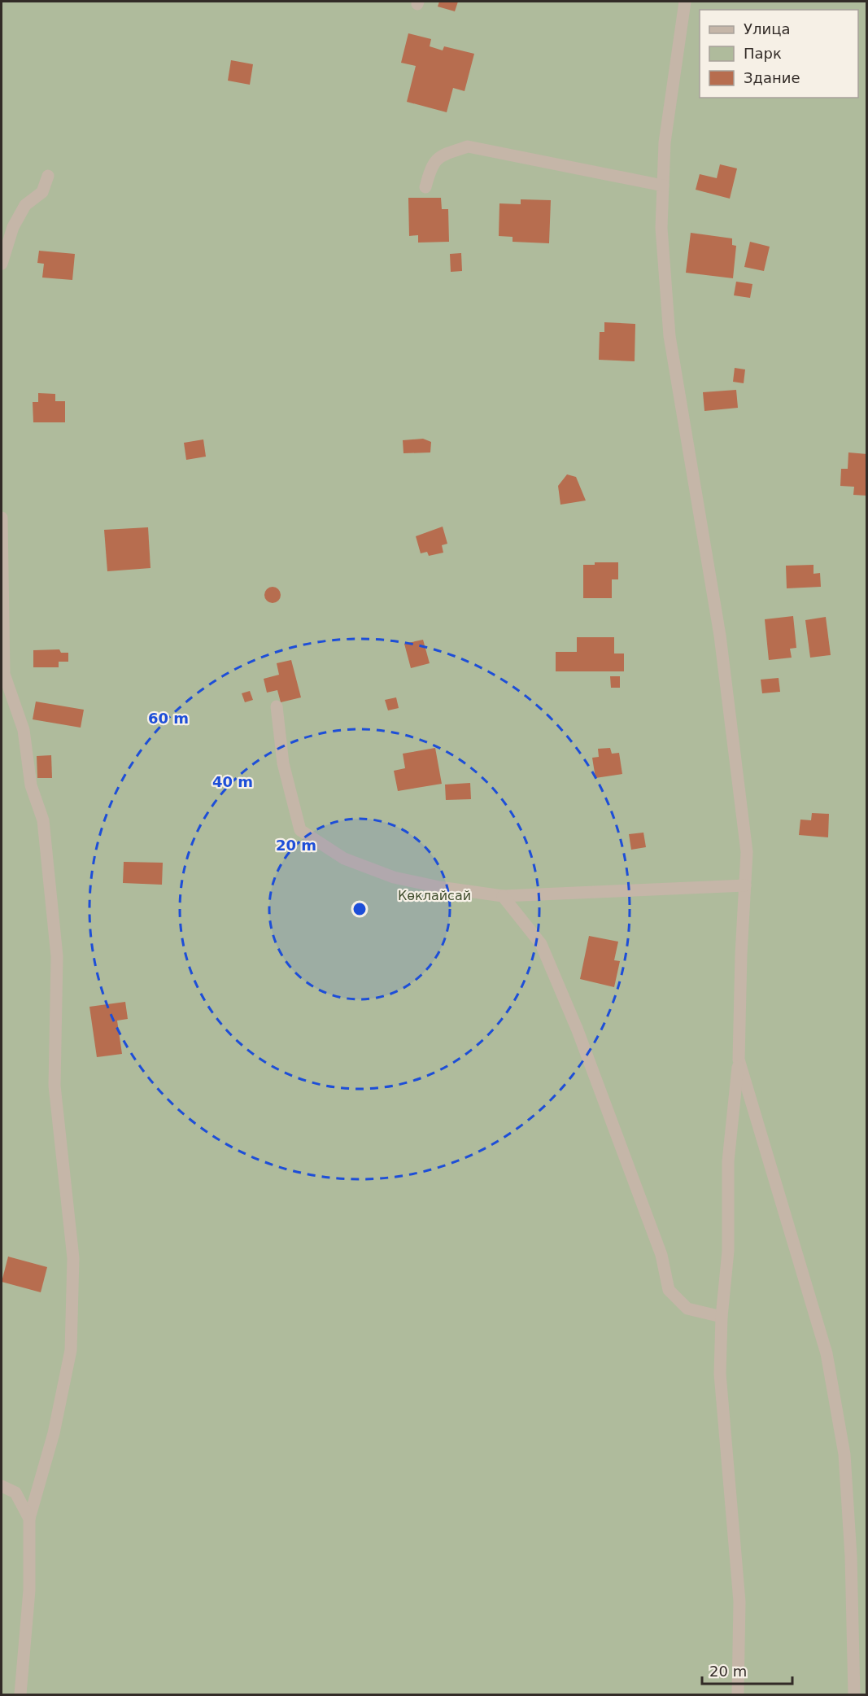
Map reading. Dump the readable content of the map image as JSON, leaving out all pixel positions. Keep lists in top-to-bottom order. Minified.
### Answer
{"parks":["Көклайсай"],"legend":["Улица","Парк","Здание"],"scale_bar":"20 m","rings":["60 m","40 m","20 m"]}
